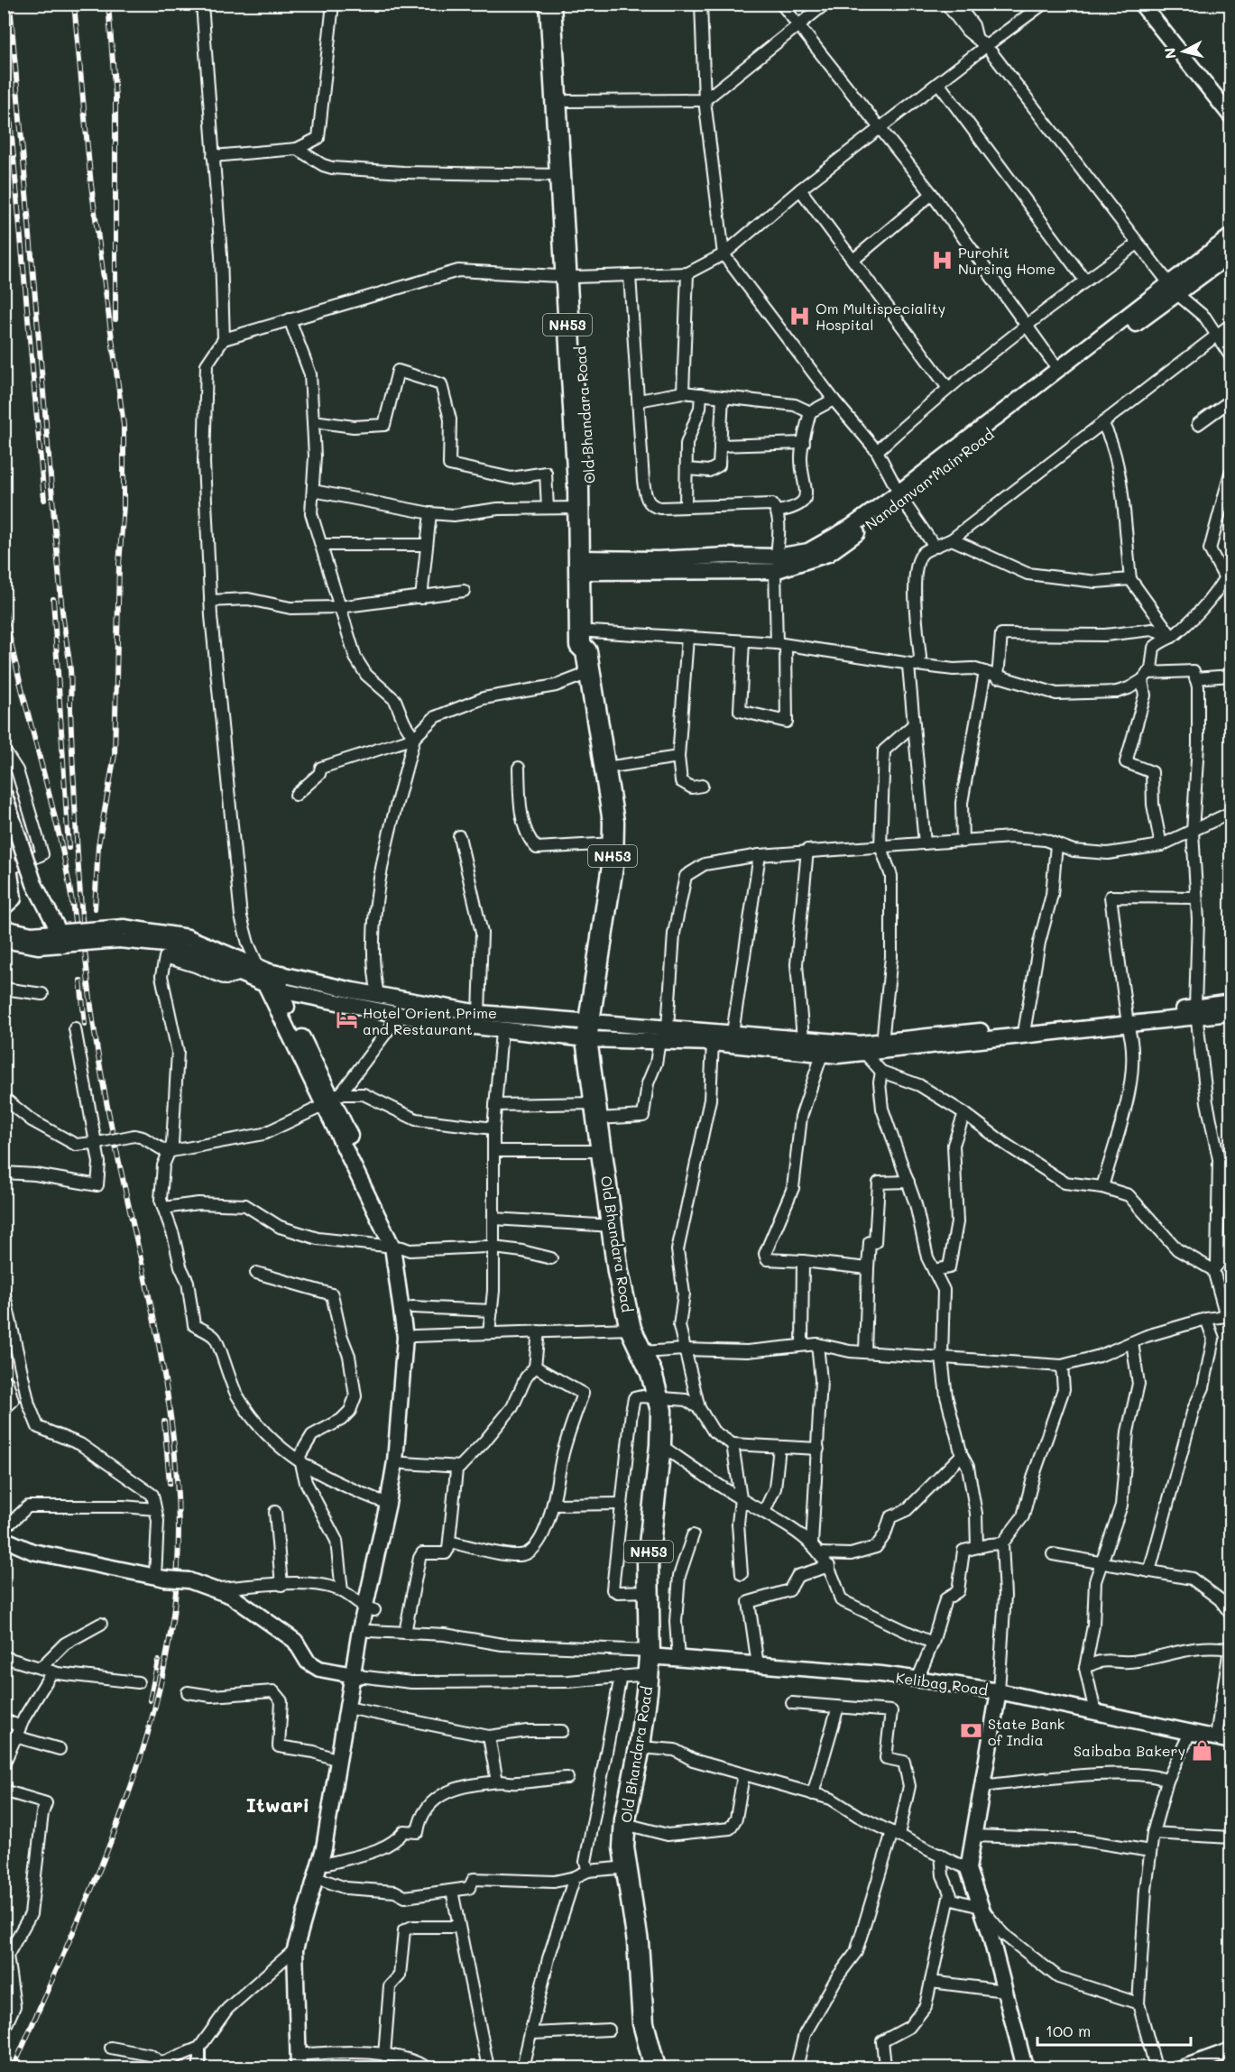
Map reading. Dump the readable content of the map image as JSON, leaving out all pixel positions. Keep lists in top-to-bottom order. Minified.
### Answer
{"streets":{"highway":["NH53","Old Bhandara Road"],"main road":["Nandanvan Main Road","Kelibag Road"]},"crossings":[["NH53","Old Bhandara Road"],["Old Bhandara Road","Kelibag Road"]],"districts":["Itwari"],"places":{"hospital":["Purohit Nursing Home","Om Multispeciality Hospital"],"hotel":["Hotel Orient Prime and Restaurant"],"bank":["State Bank of India"],"shop":["Saibaba Bakery"]},"scale_bar":"100 m","north":"left"}
